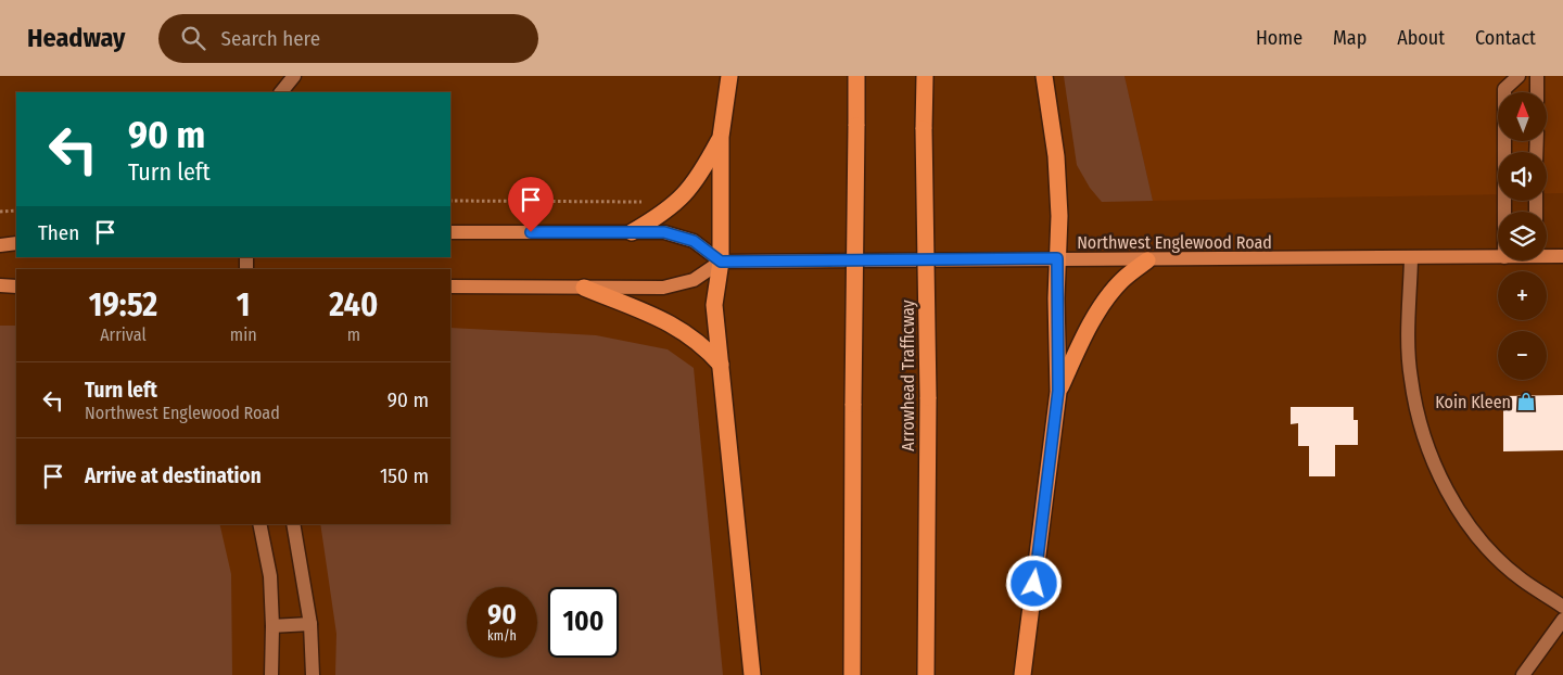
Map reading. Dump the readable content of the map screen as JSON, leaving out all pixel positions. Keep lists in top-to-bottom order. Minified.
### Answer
{"streets":{"highway":["Arrowhead Trafficway"],"main road":["Northwest Englewood Road"]},"places":{"shop":["Koin Kleen"]},"north":"top","page":{"header":"Headway","search":"Search here","nav":["Home","Map","About","Contact"],"map_buttons":["+","−"],"turn":["90 m","Turn left"],"then":"Then","eta":["19:52","Arrival","1","min","240","m"],"list":[{"name":"Turn left","note":"Northwest Englewood Road","value":"90 m"},{"name":"Arrive at destination","value":"150 m"}],"speed":"90 km/h","limit":"100"}}
